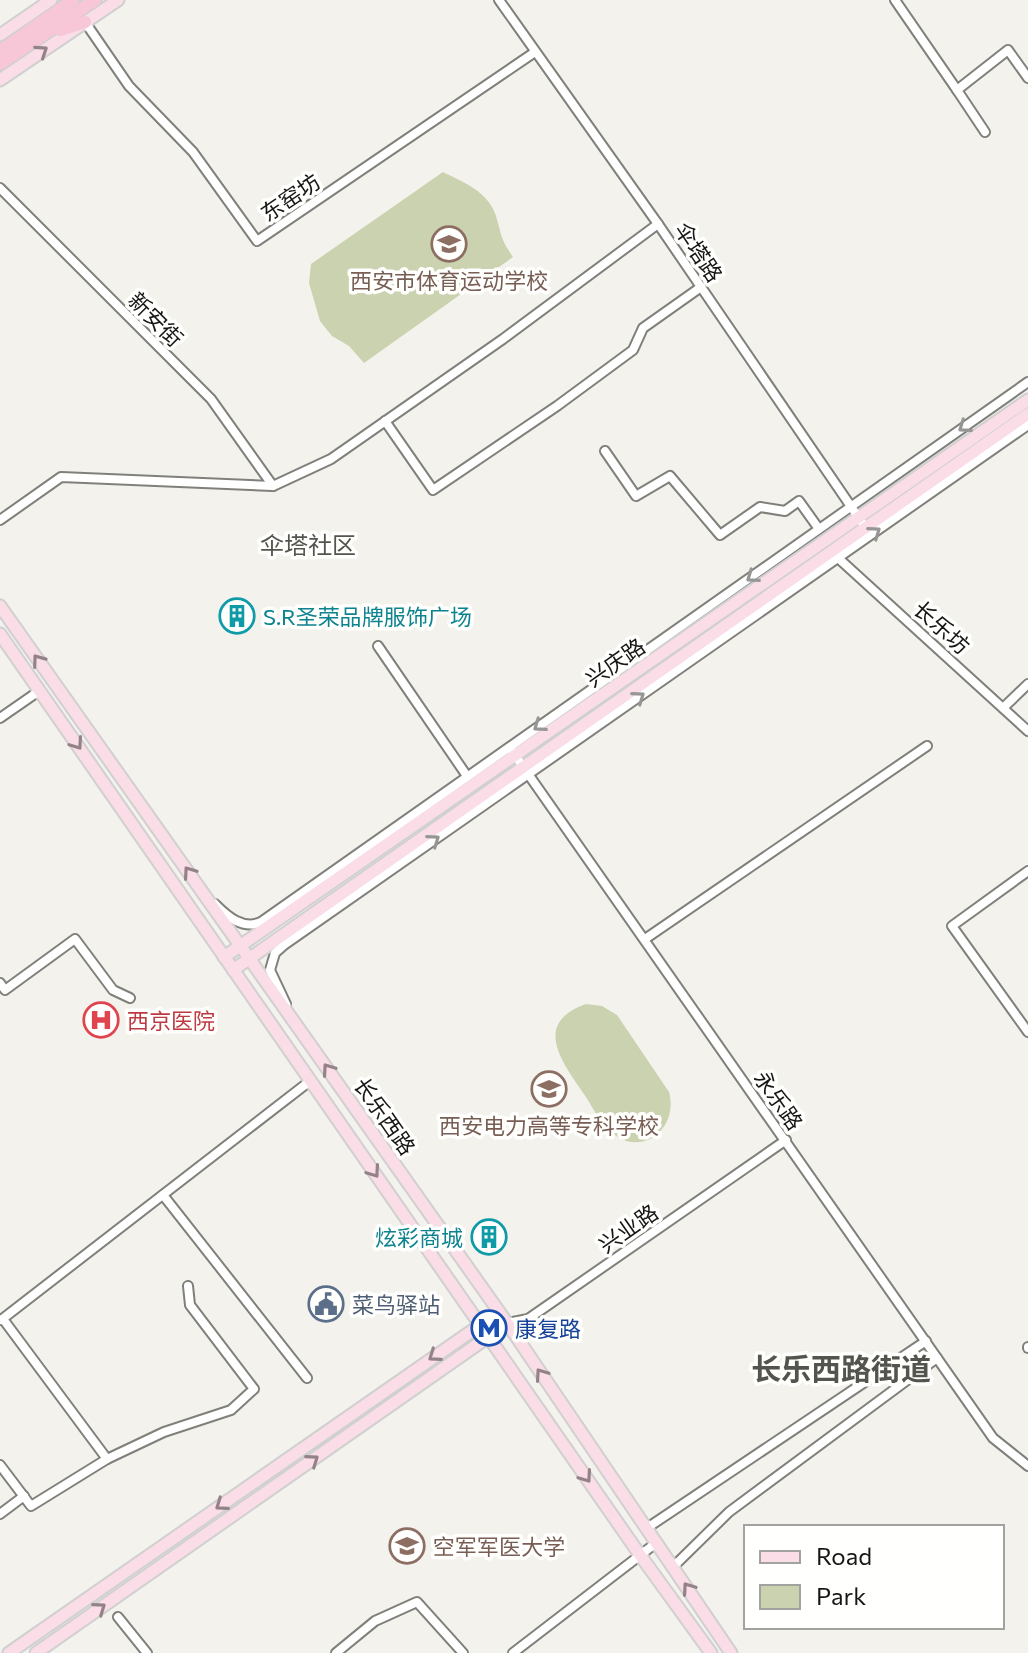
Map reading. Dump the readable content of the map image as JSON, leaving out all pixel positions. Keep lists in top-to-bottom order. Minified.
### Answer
{"streets":{"main road":["兴庆路","长乐西路"],"street":["东窑坊","伞塔路","新安街","长乐坊","永乐路","兴业路"]},"crossings":[["东窑坊","伞塔路"],["伞塔路","兴庆路"],["长乐坊","兴庆路"],["兴庆路","永乐路"],["兴庆路","长乐西路"],["永乐路","兴业路"],["长乐西路","兴业路"]],"districts":["伞塔社区","长乐西路街道"],"places":{"school or university":["西安市体育运动学校","西安电力高等专科学校","空军军医大学"],"building":["S.R圣荣品牌服饰广场","炫彩商城"],"hospital":["西京医院"],"public building":["菜鸟驿站"],"metro station":["康复路"]},"legend":["Road","Park"]}
